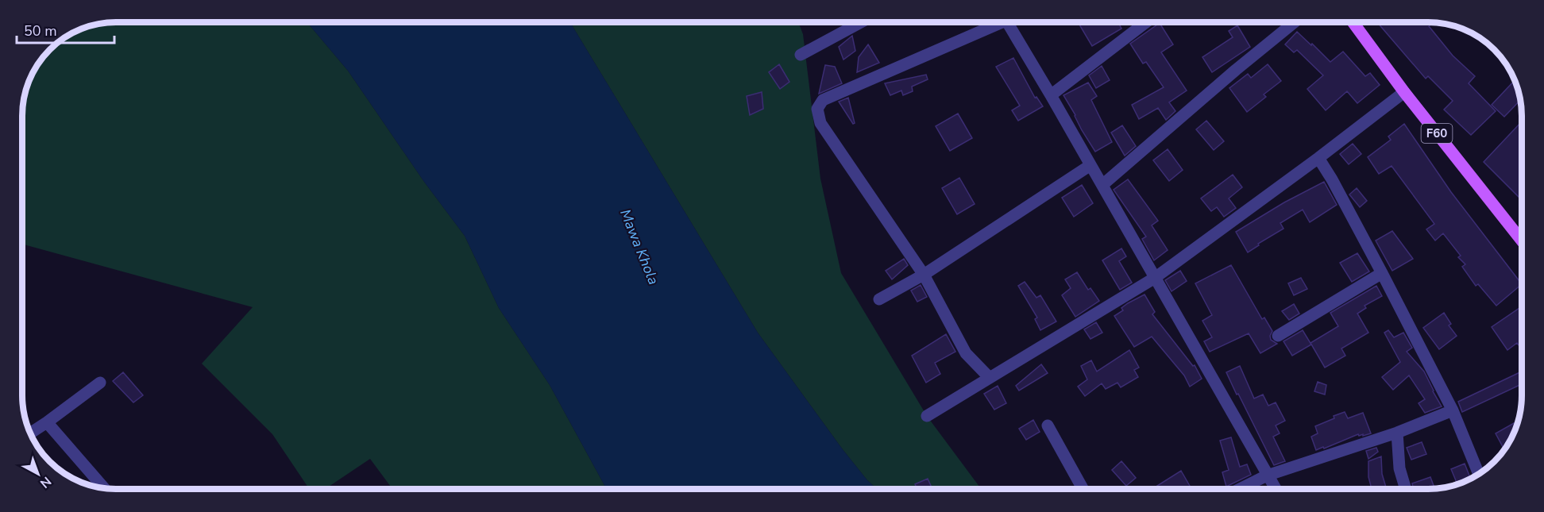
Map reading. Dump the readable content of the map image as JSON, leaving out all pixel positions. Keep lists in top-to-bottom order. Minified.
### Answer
{"streets":{"main road":["F60"]},"water":["Mawa Khola"],"scale_bar":"50 m","north":"bottom right"}
